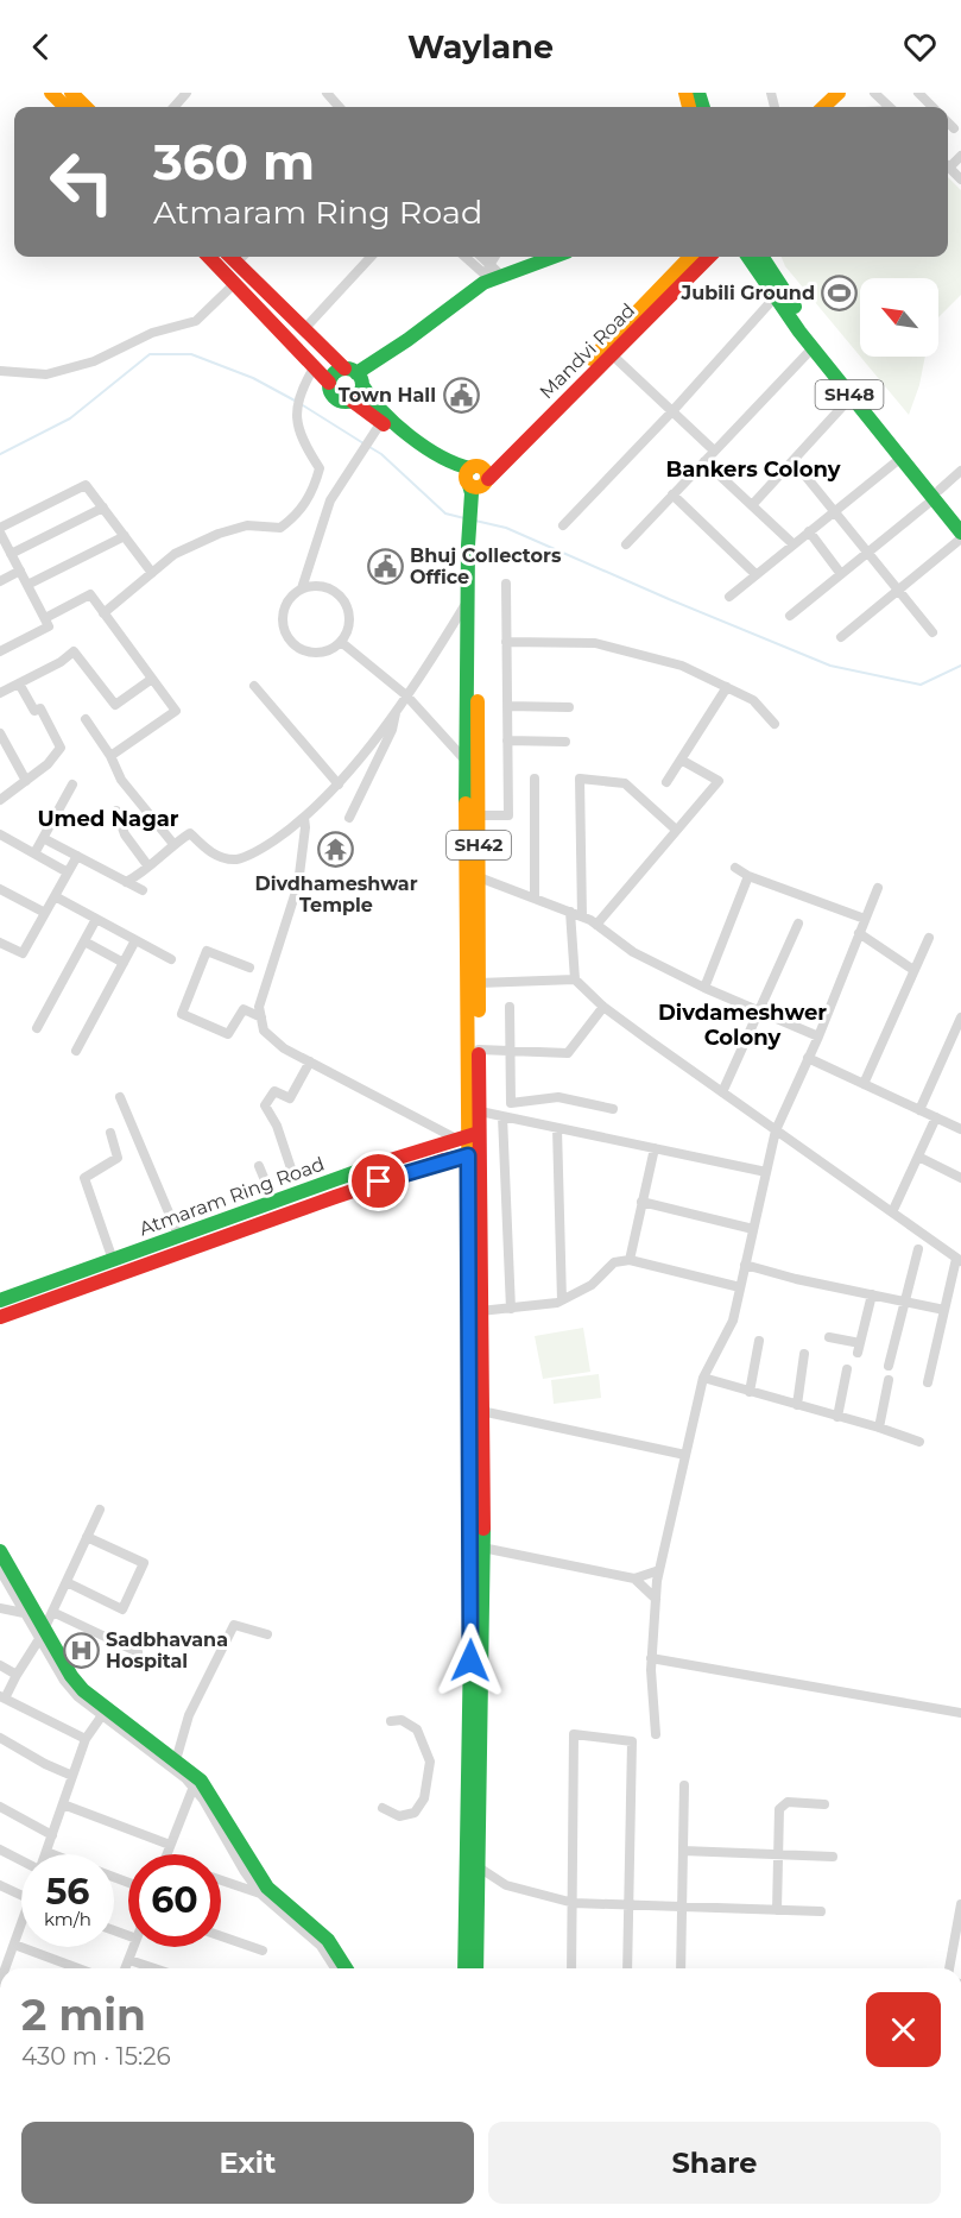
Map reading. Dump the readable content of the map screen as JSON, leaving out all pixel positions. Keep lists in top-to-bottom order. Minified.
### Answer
{"streets":{"main road":["Mandvi Road","SH48","SH42","Atmaram Ring Road"]},"crossings":[["Mandvi Road","SH42"],["SH42","Atmaram Ring Road"]],"districts":["Bankers Colony","Umed Nagar","Divdameshwer Colony"],"places":{"sports":["Jubili Ground"],"public building":["Town Hall","Bhuj Collectors Office"],"temple":["Divdhameshwar Temple"],"hospital":["Sadbhavana Hospital"]},"north":"top left","page":{"header":"Waylane","turn":["360 m","Atmaram Ring Road"],"speed":"56 km/h","limit":"60","heading":["2 min","430 m · 15:26"],"buttons":["Exit","Share"]}}
